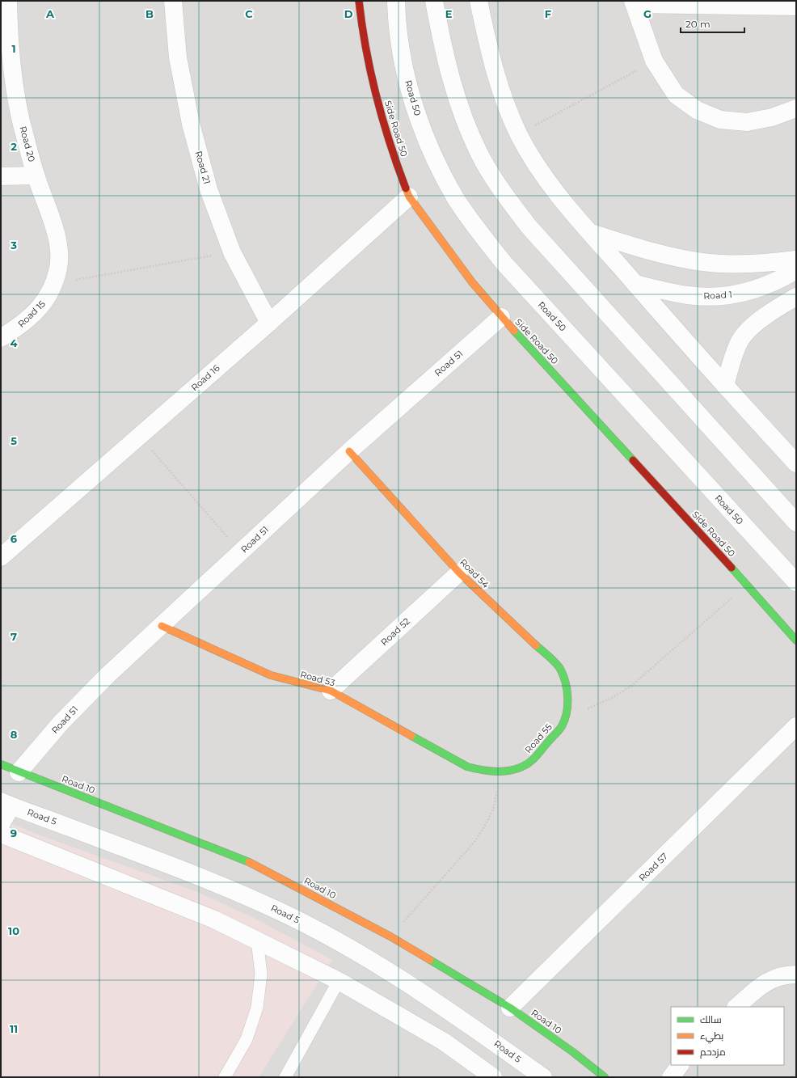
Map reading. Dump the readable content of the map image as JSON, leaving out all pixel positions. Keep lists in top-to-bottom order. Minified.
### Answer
{"streets":{"street":["Road 50","Side Road 50","Road 20","Road 21","Road 1","Road 15","Road 51","Road 16","Road 54","Road 52","Road 53","Road 55","Road 10","Road 5","Road 57"]},"crossings":[["Side Road 50","Road 51"],["Side Road 50","Road 16"],["Road 20","Road 15"],["Road 21","Road 16"],["Road 51","Road 54"],["Road 51","Road 53"],["Road 51","Road 10"],["Road 54","Road 52"],["Road 54","Road 55"],["Road 52","Road 53"],["Road 53","Road 55"],["Road 10","Road 57"]],"legend":["سالك","بطيء","مزدحم"],"scale_bar":"20 m","grid":{"columns":["A","B","C","D","E","F","G"],"rows":["1","2","3","4","5","6","7","8","9","10","11"]}}
